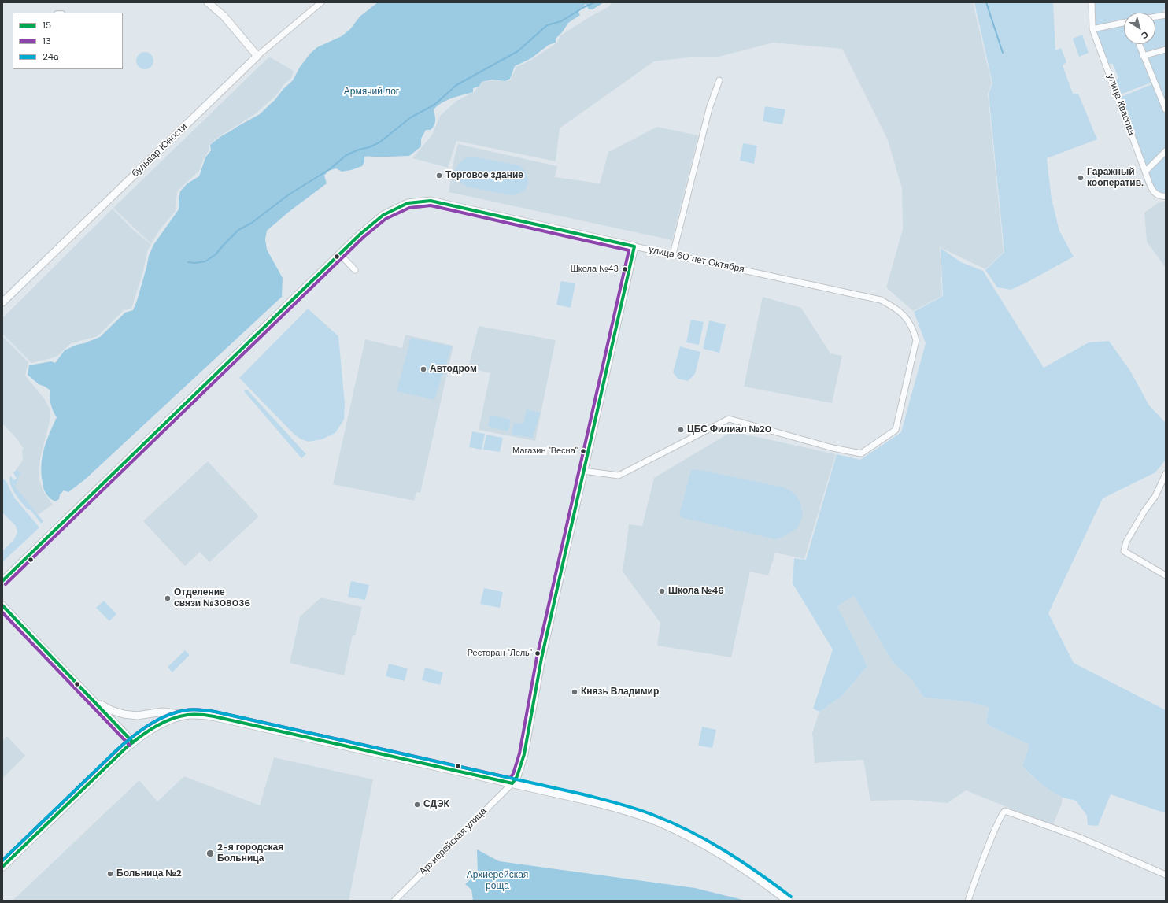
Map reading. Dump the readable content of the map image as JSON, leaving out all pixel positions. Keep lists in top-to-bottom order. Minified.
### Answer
{"streets":{"street":["улица Квасова","бульвар Юности","улица 60 лет Октября","Архиерейская улица"]},"parks":["Армячий лог","Архиерейская роща"],"places":["Торговое здание","Гаражный кооператив.","Школа №43","Автодром","ЦБС Филиал №20","Магазин \"Весна\"","Школа №46","Отделение связи №308036","Ресторан \"Лель\"","Князь Владимир","СДЭК","2-я городская Больница","Больница №2"],"lines":["transit line 15","transit line 13","transit line 24a"],"legend":["15","13","24a"],"north":"bottom right"}
